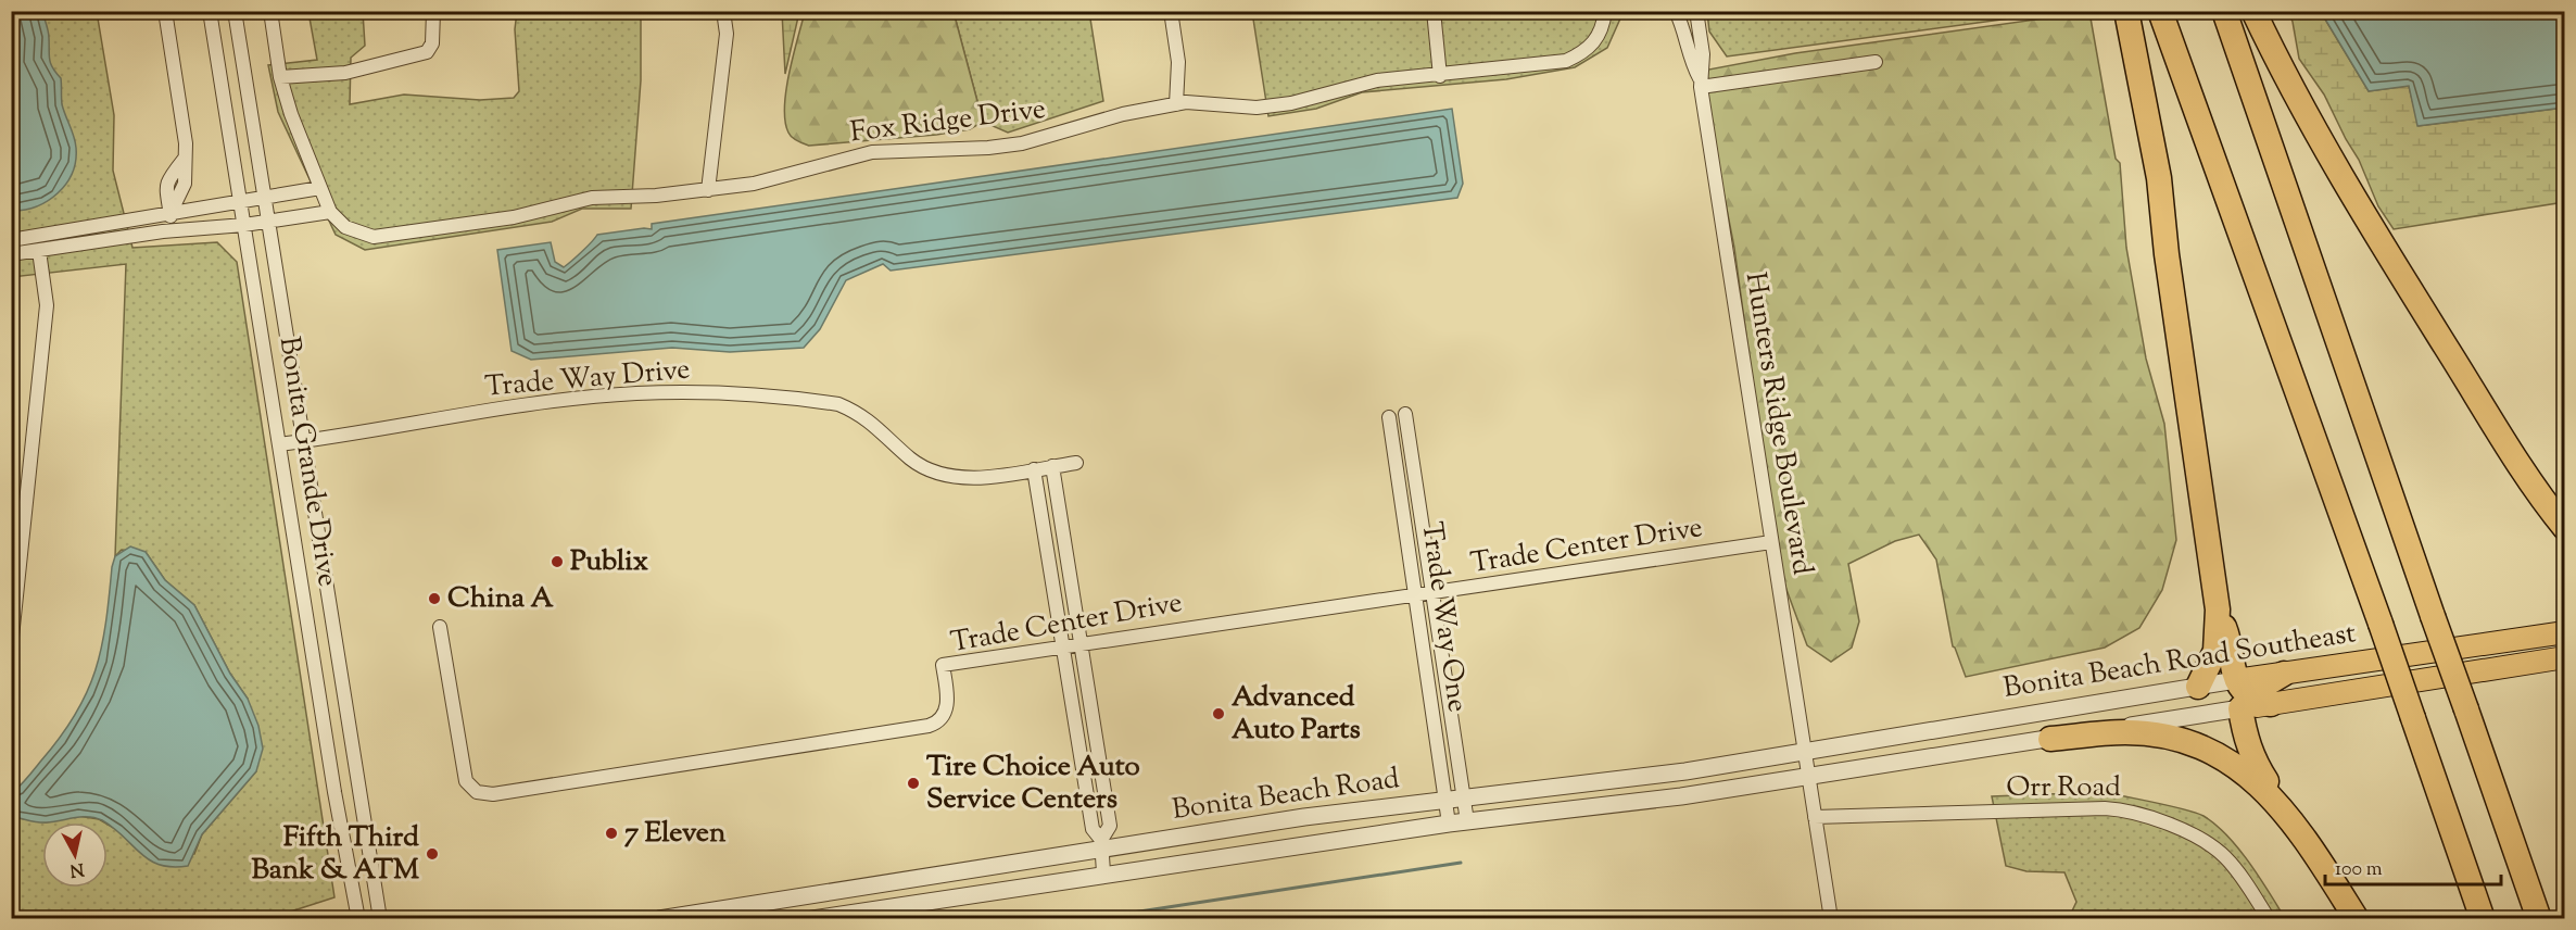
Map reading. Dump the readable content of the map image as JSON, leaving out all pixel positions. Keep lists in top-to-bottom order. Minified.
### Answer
{"streets":{"main road":["Bonita Beach Road Southeast"],"street":["Fox Ridge Drive","Trade Way Drive","Hunters Ridge Boulevard","Bonita Grande Drive","Trade Center Drive","Trade Way One","Orr Road","Bonita Beach Road"]},"crossings":[["Trade Way Drive","Bonita Grande Drive"],["Hunters Ridge Boulevard","Trade Center Drive"],["Hunters Ridge Boulevard","Bonita Beach Road Southeast"],["Hunters Ridge Boulevard","Orr Road"],["Hunters Ridge Boulevard","Bonita Beach Road"],["Trade Center Drive","Trade Way One"],["Trade Way One","Bonita Beach Road"],["Bonita Beach Road Southeast","Bonita Beach Road"]],"places":["Publix","China A","Advanced Auto Parts","Tire Choice Auto Service Centers","7 Eleven","Fifth Third Bank & ATM"],"scale_bar":"100 m","north":"bottom"}
